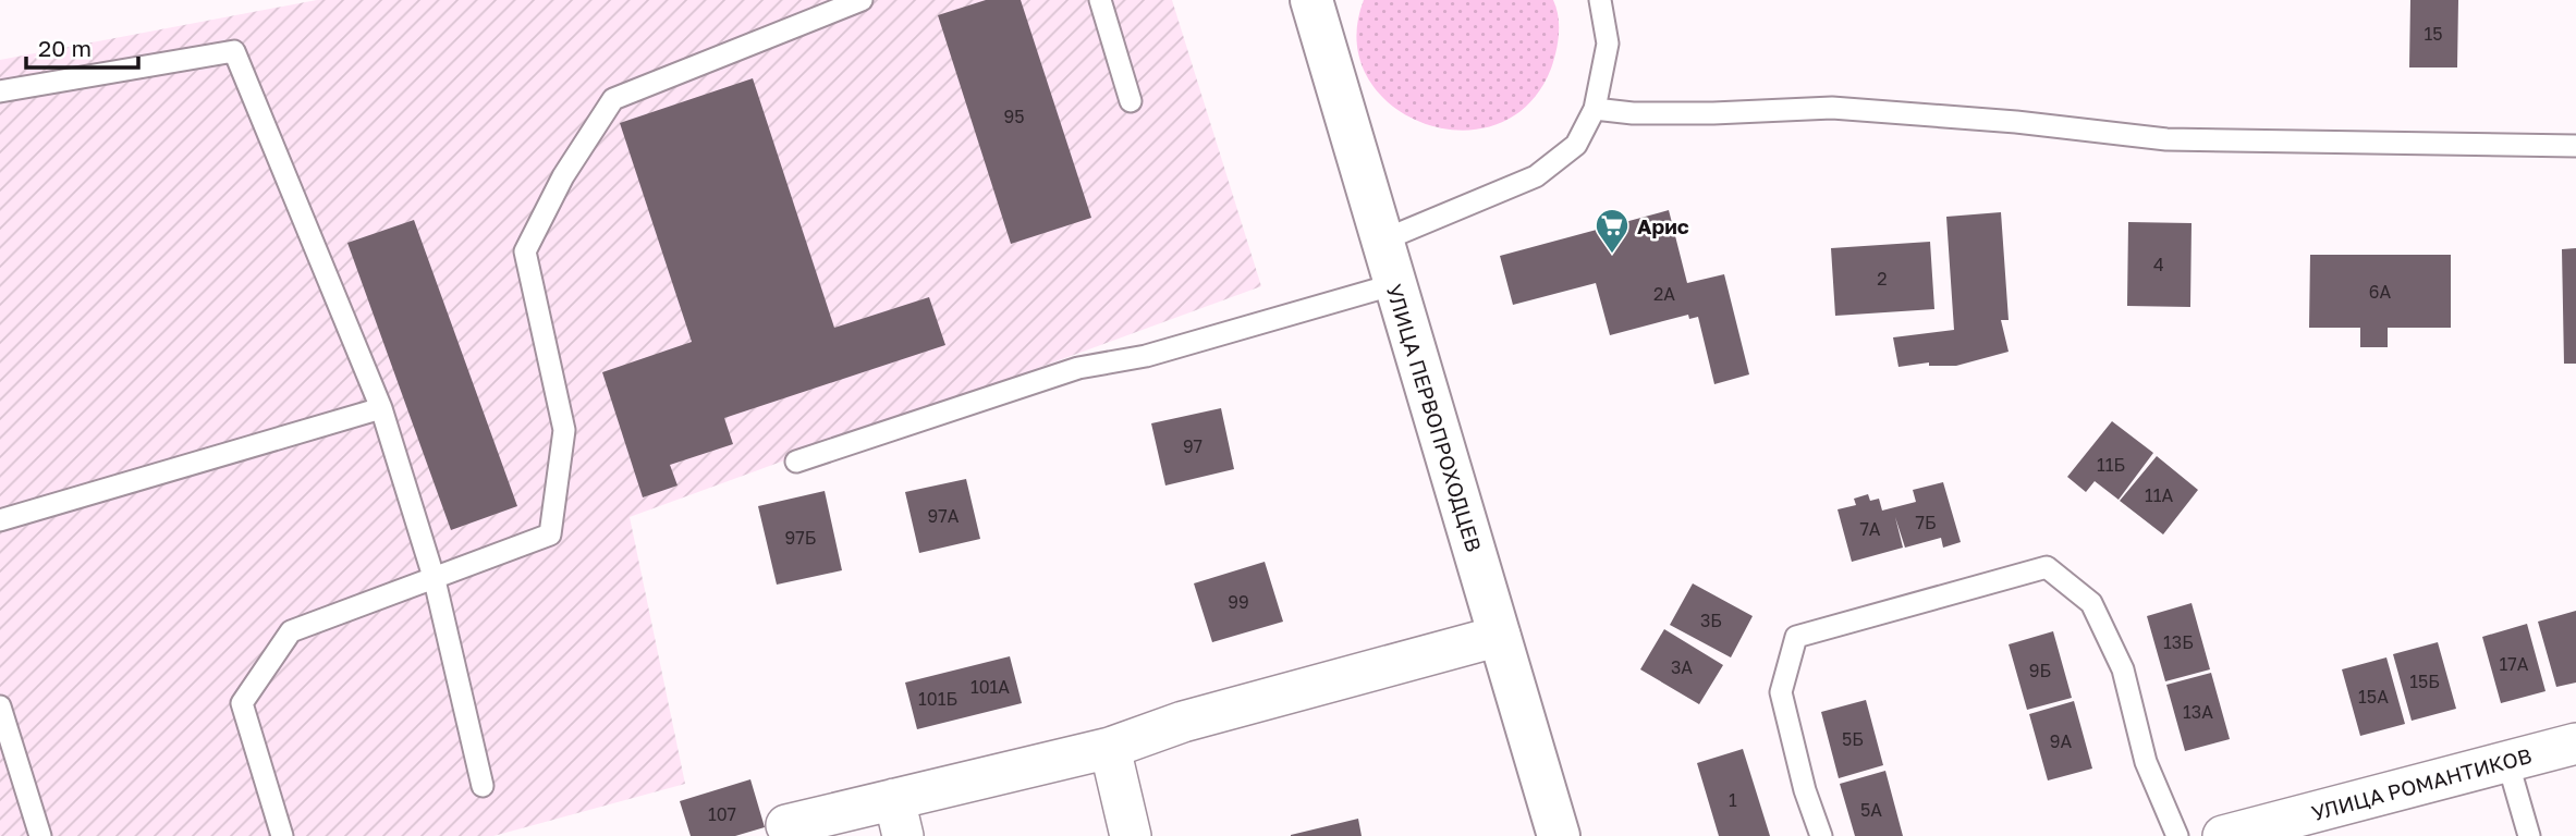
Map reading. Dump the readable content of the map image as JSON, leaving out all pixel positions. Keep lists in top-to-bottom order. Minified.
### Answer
{"streets":{"street":["УЛИЦА ПЕРВОПРОХОДЦЕВ","УЛИЦА РОМАНТИКОВ"]},"places":{"supermarket":["Арис"]},"house_numbers":["15","95","4","2","6А","2А","97","11Б","11А","97А","7Б","7А","97Б","99","3Б","13Б","17А","3А","9Б","15Б","101А","15А","101Б","13А","5Б","9А","1","5А","107"],"scale_bar":"20 m"}
